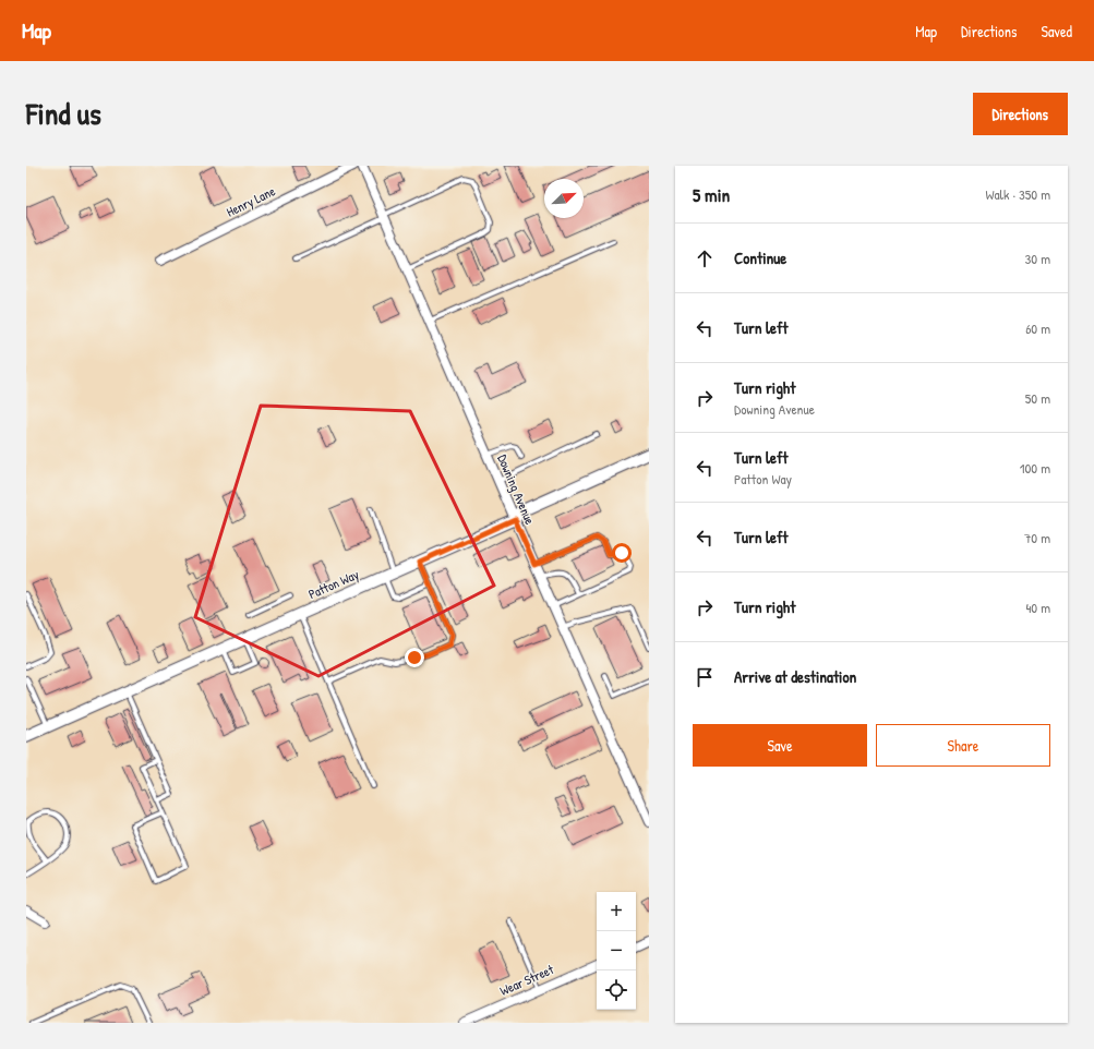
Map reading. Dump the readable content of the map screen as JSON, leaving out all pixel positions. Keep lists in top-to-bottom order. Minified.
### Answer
{"streets":{"street":["Henry Lane","Downing Avenue","Patton Way","Wear Street"]},"crossings":[["Downing Avenue","Patton Way"]],"north":"top right","page":{"header":"Map","nav":["Map","Directions","Saved"],"title":"Find us","buttons":["Directions",["Save","Share"]],"heading":["5 min","Walk · 350 m"],"list":[["Continue","30 m"],["Turn left","60 m"],["Turn right","Downing Avenue","50 m"],["Turn left","Patton Way","100 m"],["Turn left","70 m"],["Turn right","40 m"],"Arrive at destination"],"map_buttons":["+","−"]}}
